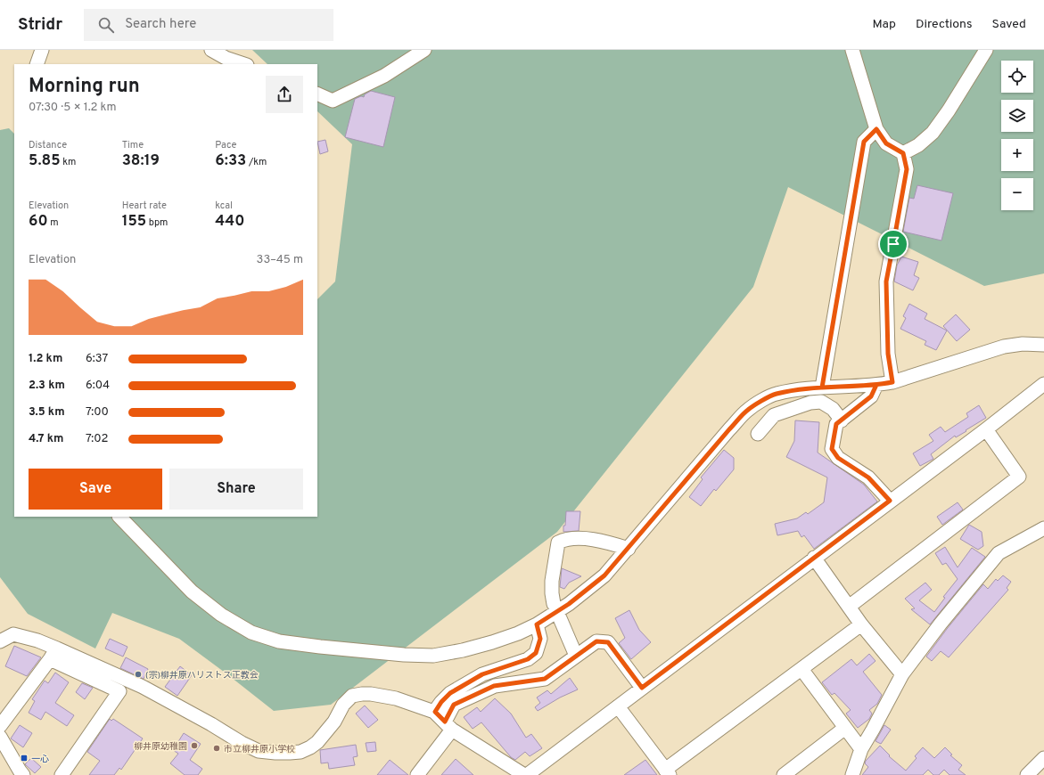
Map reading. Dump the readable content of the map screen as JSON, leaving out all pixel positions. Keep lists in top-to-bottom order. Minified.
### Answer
{"places":{"other":["(宗)柳井原ハリストス正教会","柳井原幼稚園","市立柳井原小学校"],"transit":["一心"]},"page":{"header":"Stridr","search":"Search here","nav":["Map","Directions","Saved"],"map_buttons":["+","−"],"heading":["Morning run","07:30 · 5 × 1.2 km"],"stats":[["Distance","5.85 km"],["Time","38:19"],["Pace","6:33 /km"],["Elevation","60 m"],["Heart rate","155 bpm"],["kcal","440"]],"chart":["Elevation","33–45 m"],"list":[{"name":"1.2 km","note":"6:37"},{"name":"2.3 km","note":"6:04"},{"name":"3.5 km","note":"7:00"},{"name":"4.7 km","note":"7:02"}],"buttons":["Save","Share"]}}
